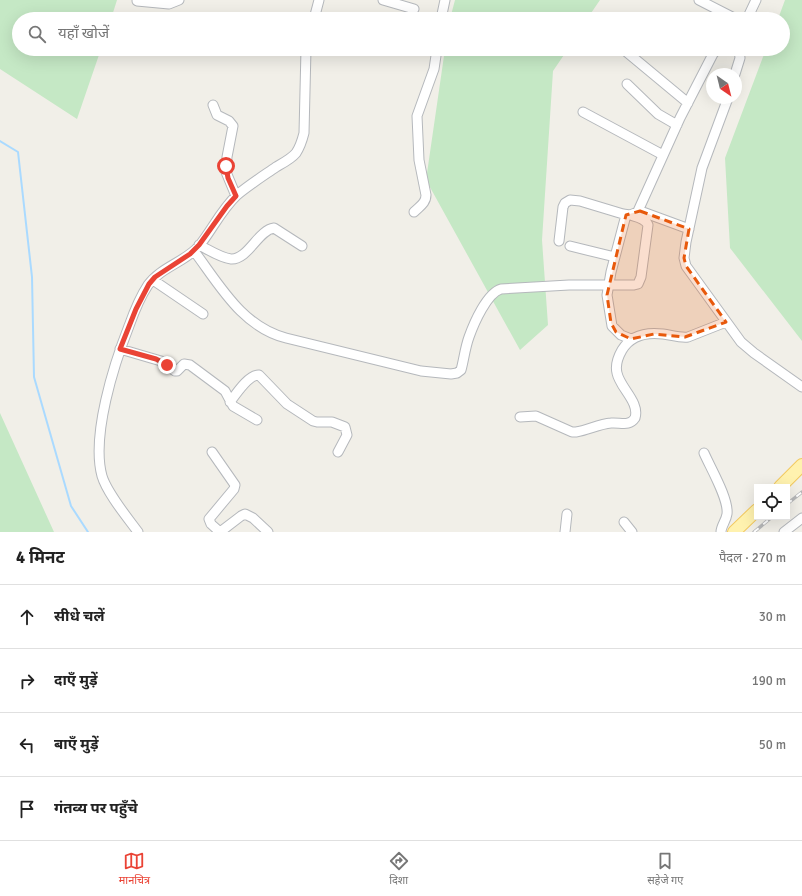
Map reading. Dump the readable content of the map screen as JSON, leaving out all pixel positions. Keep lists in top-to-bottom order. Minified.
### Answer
{"north":"bottom right","page":{"search":"यहाँ खोजें","heading":["4 मिनट","पैदल · 270 m"],"list":[["सीधे चलें","30 m"],["दाएँ मुड़ें","190 m"],["बाएँ मुड़ें","50 m"],"गंतव्य पर पहुँचे"],"nav":["मानचित्र","दिशा","सहेजे गए"]}}
